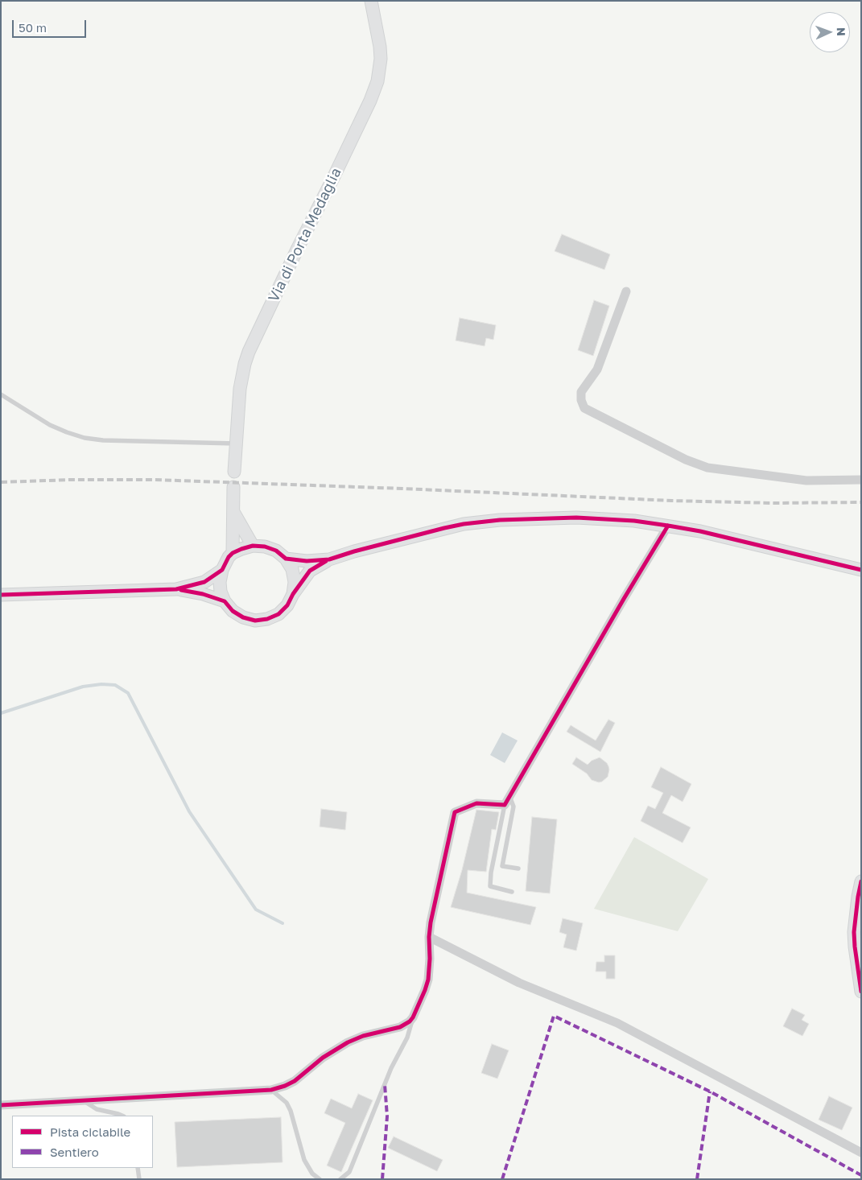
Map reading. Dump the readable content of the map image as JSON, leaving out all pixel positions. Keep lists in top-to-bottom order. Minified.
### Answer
{"streets":{"main road":["Via di Porta Medaglia"]},"legend":["Pista ciclabile","Sentiero"],"scale_bar":"50 m","north":"right"}
